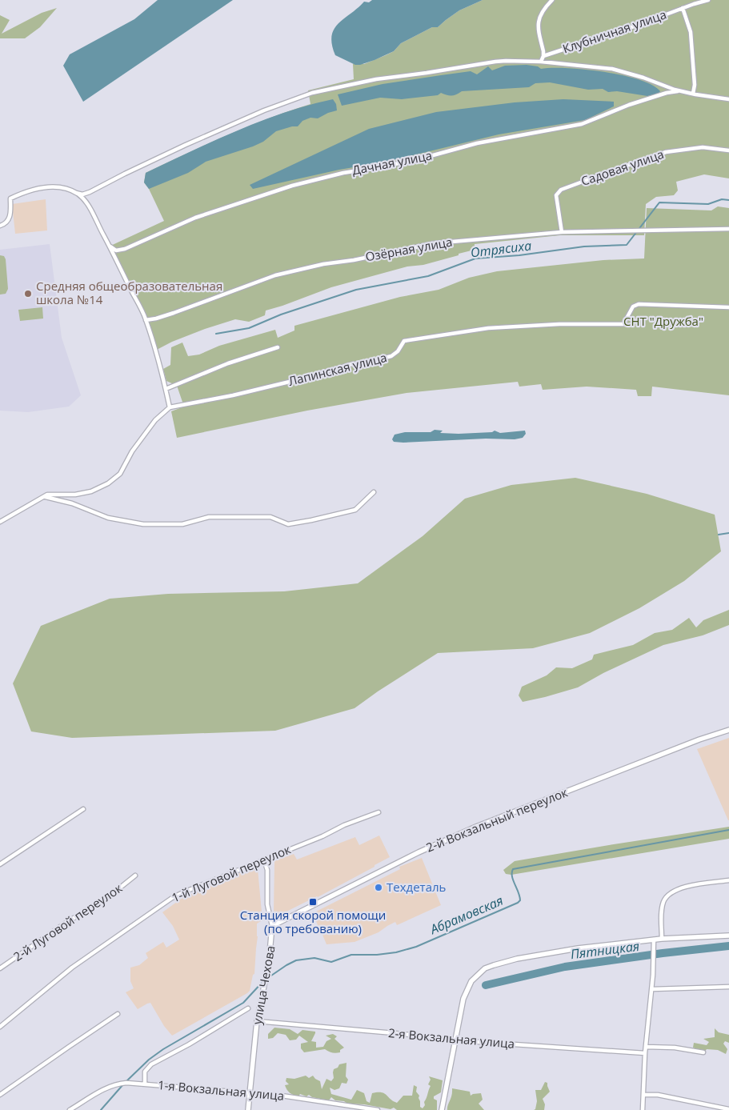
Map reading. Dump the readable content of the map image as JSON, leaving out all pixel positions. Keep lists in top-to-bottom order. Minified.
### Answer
{"streets":{"street":["Клубничная улица","Дачная улица","Садовая улица","Озёрная улица","Лапинская улица","2-й Вокзальный переулок","1-й Луговой переулок","2-й Луговой переулок","улица Чехова","2-я Вокзальная улица","1-я Вокзальная улица"]},"crossings":[["Клубничная улица","Дачная улица"],["Садовая улица","Озёрная улица"],["2-й Вокзальный переулок","улица Чехова"],["1-й Луговой переулок","улица Чехова"],["улица Чехова","2-я Вокзальная улица"],["улица Чехова","1-я Вокзальная улица"]],"water":["Отрясиха","Абрамовская","Пятницкая"],"parks":["СНТ \"Дружба\""],"places":{"other":["Средняя общеобразовательная школа №14","Техдеталь"],"transit":["Станция скорой помощи (по требованию)"]}}
